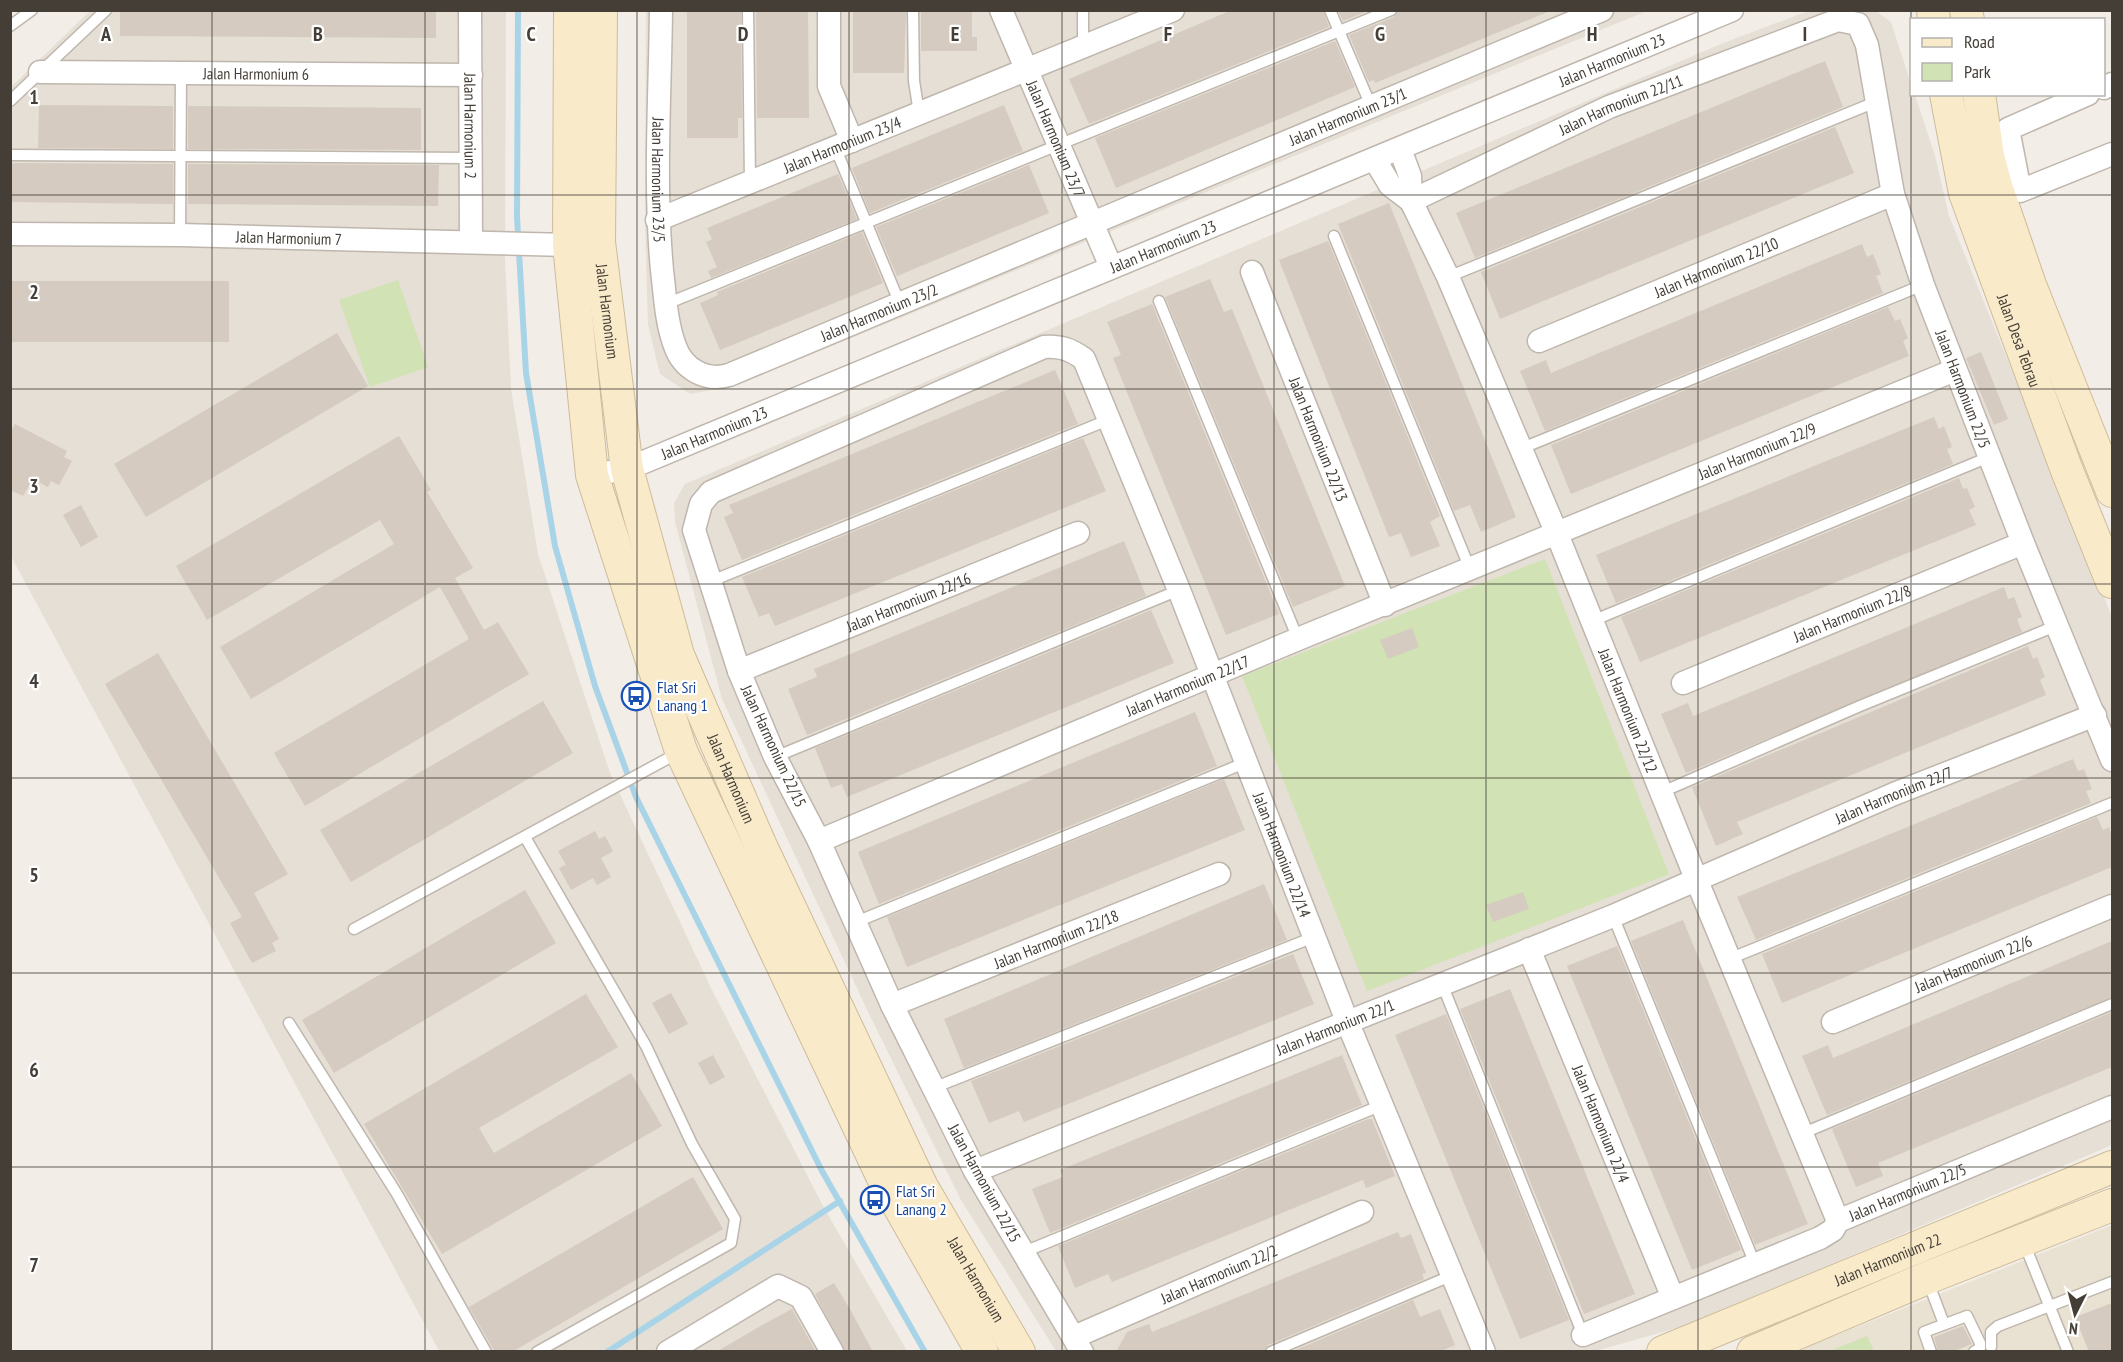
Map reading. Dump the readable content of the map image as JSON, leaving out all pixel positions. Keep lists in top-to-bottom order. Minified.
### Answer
{"streets":{"main road":["Jalan Harmonium","Jalan Desa Tebrau","Jalan Harmonium 22"],"street":["Jalan Harmonium 23","Jalan Harmonium 6","Jalan Harmonium 22/11","Jalan Harmonium 23/1","Jalan Harmonium 2","Jalan Harmonium 23/7","Jalan Harmonium 23/4","Jalan Harmonium 23/5","Jalan Harmonium 7","Jalan Harmonium 22/10","Jalan Harmonium 23/2","Jalan Harmonium 22/5","Jalan Harmonium 22/13","Jalan Harmonium 22/9","Jalan Harmonium 22/16","Jalan Harmonium 22/8","Jalan Harmonium 22/17","Jalan Harmonium 22/12","Jalan Harmonium 22/15","Jalan Harmonium 22/7","Jalan Harmonium 22/14","Jalan Harmonium 22/18","Jalan Harmonium 22/6","Jalan Harmonium 22/1","Jalan Harmonium 22/4","Jalan Harmonium 22/2"]},"crossings":[["Jalan Harmonium 23","Jalan Harmonium 23/7"],["Jalan Harmonium 23","Jalan Harmonium"],["Jalan Harmonium 23","Jalan Harmonium 22/12"],["Jalan Harmonium 6","Jalan Harmonium 2"],["Jalan Harmonium 22/11","Jalan Harmonium 22/5"],["Jalan Harmonium 22/11","Jalan Harmonium 22/12"],["Jalan Harmonium 23/1","Jalan Harmonium 23/7"],["Jalan Harmonium 23/1","Jalan Harmonium 23/2"],["Jalan Harmonium 2","Jalan Harmonium 7"],["Jalan Harmonium 23/7","Jalan Harmonium 23/4"],["Jalan Harmonium 23/7","Jalan Harmonium 23/2"],["Jalan Harmonium 23/4","Jalan Harmonium 23/5"],["Jalan Harmonium 23/5","Jalan Harmonium 23/2"],["Jalan Harmonium 7","Jalan Harmonium"],["Jalan Harmonium 22/10","Jalan Harmonium 22/5"],["Jalan Harmonium 22/5","Jalan Harmonium 22/9"],["Jalan Harmonium 22/5","Jalan Harmonium 22/8"],["Jalan Harmonium 22/5","Jalan Harmonium 22/12"],["Jalan Harmonium 22/5","Jalan Harmonium 22/7"],["Jalan Harmonium 22/5","Jalan Harmonium 22/4"],["Jalan Harmonium 22/13","Jalan Harmonium 22/17"],["Jalan Harmonium 22/9","Jalan Harmonium 22/17"],["Jalan Harmonium 22/9","Jalan Harmonium 22/12"],["Jalan Harmonium 22/16","Jalan Harmonium 22/15"],["Jalan Harmonium 22/17","Jalan Harmonium 22/12"],["Jalan Harmonium 22/17","Jalan Harmonium 22/15"],["Jalan Harmonium 22/17","Jalan Harmonium 22/14"],["Jalan Harmonium 22/12","Jalan Harmonium 22/7"],["Jalan Harmonium 22/12","Jalan Harmonium 22/1"],["Jalan Harmonium 22/15","Jalan Harmonium 22/14"],["Jalan Harmonium 22/15","Jalan Harmonium 22/18"],["Jalan Harmonium 22/15","Jalan Harmonium 22/1"],["Jalan Harmonium 22/15","Jalan Harmonium 22/2"],["Jalan Harmonium 22/7","Jalan Harmonium 22/1"],["Jalan Harmonium 22/14","Jalan Harmonium 22/1"],["Jalan Harmonium 22/1","Jalan Harmonium 22/4"]],"places":{"bus stop":["Flat Sri Lanang 1","Flat Sri Lanang 2"]},"legend":["Road","Park"],"north":"bottom","grid":{"columns":["A","B","C","D","E","F","G","H","I"],"rows":["1","2","3","4","5","6","7"]}}
